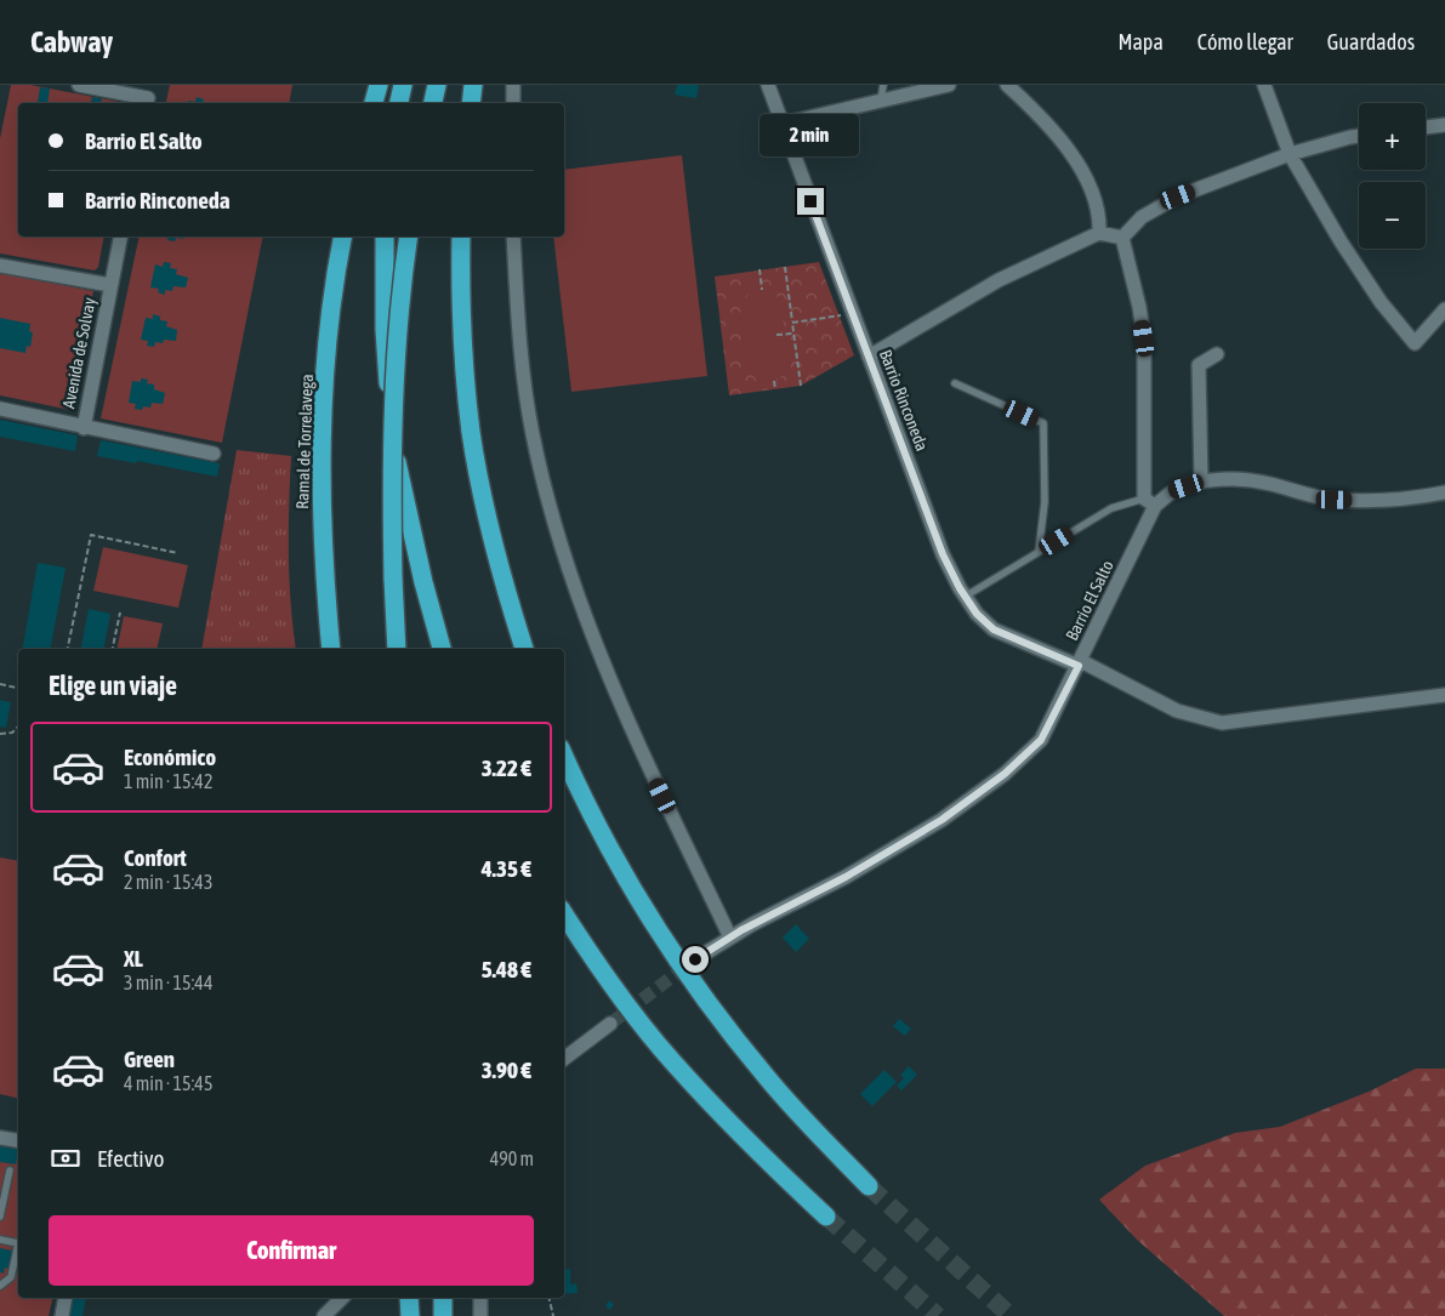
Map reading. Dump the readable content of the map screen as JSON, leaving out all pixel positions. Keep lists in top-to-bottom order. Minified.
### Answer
{"streets":{"highway":["Ramal de Torrelavega"],"street":["Avenida de Solvay","Barrio Rinconeda","Barrio El Salto"]},"crossings":[["Barrio Rinconeda","Barrio El Salto"]],"page":{"header":"Cabway","nav":["Mapa","Cómo llegar","Guardados"],"map_buttons":["+","−"],"banner":["Barrio El Salto","Barrio Rinconeda"],"bubble":"2 min","heading":"Elige un viaje","list":[{"name":"Económico","note":"1 min · 15:42","value":"3.22 €"},{"name":"Confort","note":"2 min · 15:43","value":"4.35 €"},{"name":"XL","note":"3 min · 15:44","value":"5.48 €"},{"name":"Green","note":"4 min · 15:45","value":"3.90 €"}],"pay":["Efectivo","490 m"],"buttons":"Confirmar"}}
